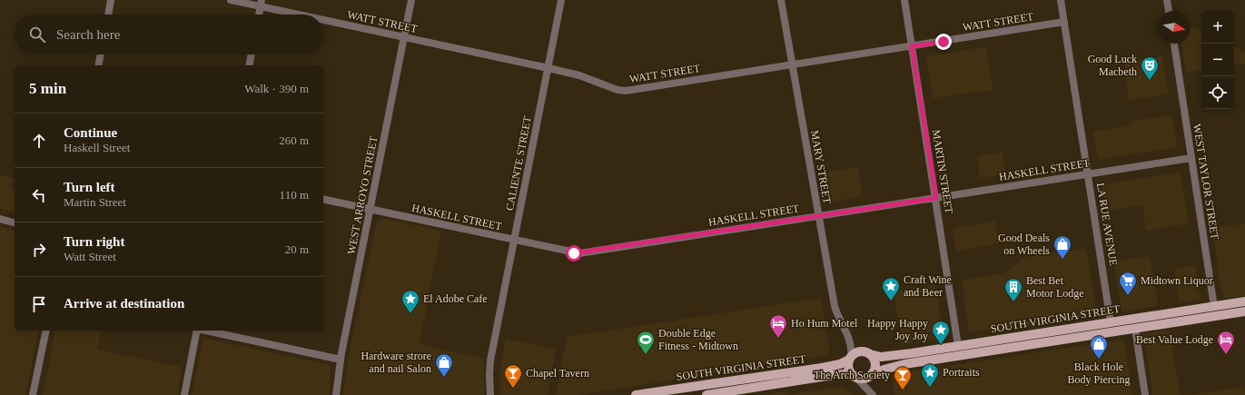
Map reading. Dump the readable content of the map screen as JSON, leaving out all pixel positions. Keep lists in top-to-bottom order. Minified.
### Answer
{"streets":{"main road":["SOUTH VIRGINIA STREET"],"street":["WATT STREET","CALIENTE STREET","MARY STREET","HASKELL STREET","MARTIN STREET","WEST TAYLOR STREET","WEST ARROYO STREET","LA RUE AVENUE"]},"crossings":[["WATT STREET","CALIENTE STREET"],["WATT STREET","MARY STREET"],["WATT STREET","MARTIN STREET"],["WATT STREET","WEST ARROYO STREET"],["WATT STREET","LA RUE AVENUE"],["CALIENTE STREET","HASKELL STREET"],["MARY STREET","HASKELL STREET"],["MARY STREET","SOUTH VIRGINIA STREET"],["HASKELL STREET","MARTIN STREET"],["HASKELL STREET","WEST TAYLOR STREET"],["HASKELL STREET","WEST ARROYO STREET"],["HASKELL STREET","LA RUE AVENUE"],["MARTIN STREET","SOUTH VIRGINIA STREET"],["WEST TAYLOR STREET","SOUTH VIRGINIA STREET"],["LA RUE AVENUE","SOUTH VIRGINIA STREET"]],"places":{"theatre":["Good Luck Macbeth"],"shop":["Good Deals on Wheels","Black Hole Body Piercing","Hardware strore and nail Salon"],"supermarket":["Midtown Liquor"],"place":["Craft Wine and Beer","El Adobe Cafe","Happy Happy Joy Joy","Portraits"],"building":["Best Bet Motor Lodge"],"hotel":["Ho Hum Motel","Best Value Lodge"],"sports":["Double Edge Fitness - Midtown"],"bar":["Chapel Tavern","The Arch Society"]},"north":"right","page":{"map_buttons":["+","−"],"search":"Search here","heading":["5 min","Walk · 390 m"],"list":[["Continue","Haskell Street","260 m"],["Turn left","Martin Street","110 m"],["Turn right","Watt Street","20 m"],"Arrive at destination"]}}
